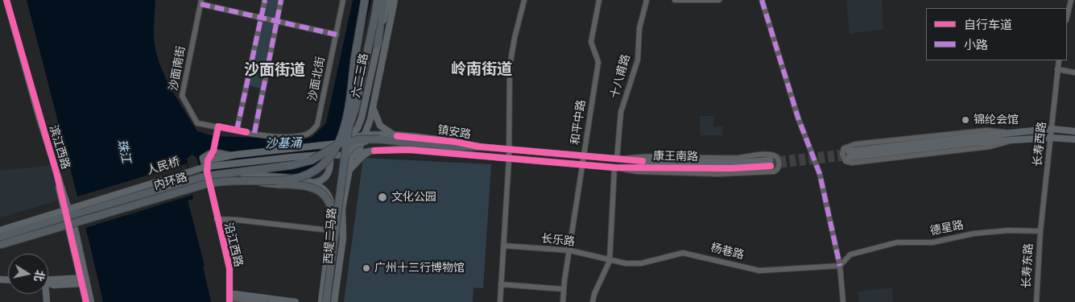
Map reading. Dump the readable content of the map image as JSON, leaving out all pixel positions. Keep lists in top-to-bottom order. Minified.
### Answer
{"streets":{"highway":["内环路"],"main road":["六二三路","镇安路","滨江西路","康王南路","人民桥","西堤二马路","沿江西路"],"street":["沙面南街","十八甫路","沙面北街","和平中路","长寿西路","德星路","长乐路","杨巷路","长寿东路"]},"crossings":[["沙面南街","沙面北街"],["六二三路","镇安路"],["六二三路","人民桥"],["六二三路","西堤二马路"],["十八甫路","康王南路"],["和平中路","康王南路"],["和平中路","长乐路"],["镇安路","康王南路"],["镇安路","人民桥"],["镇安路","西堤二马路"],["长寿西路","德星路"],["长寿西路","长寿东路"],["人民桥","西堤二马路"],["内环路","沿江西路"],["德星路","杨巷路"],["德星路","长寿东路"],["长乐路","杨巷路"]],"districts":["岭南街道","沙面街道"],"water":["沙基涌","珠江"],"places":["锦纶会馆","文化公园","广州十三行博物馆"],"legend":["自行车道","小路"],"north":"right"}
